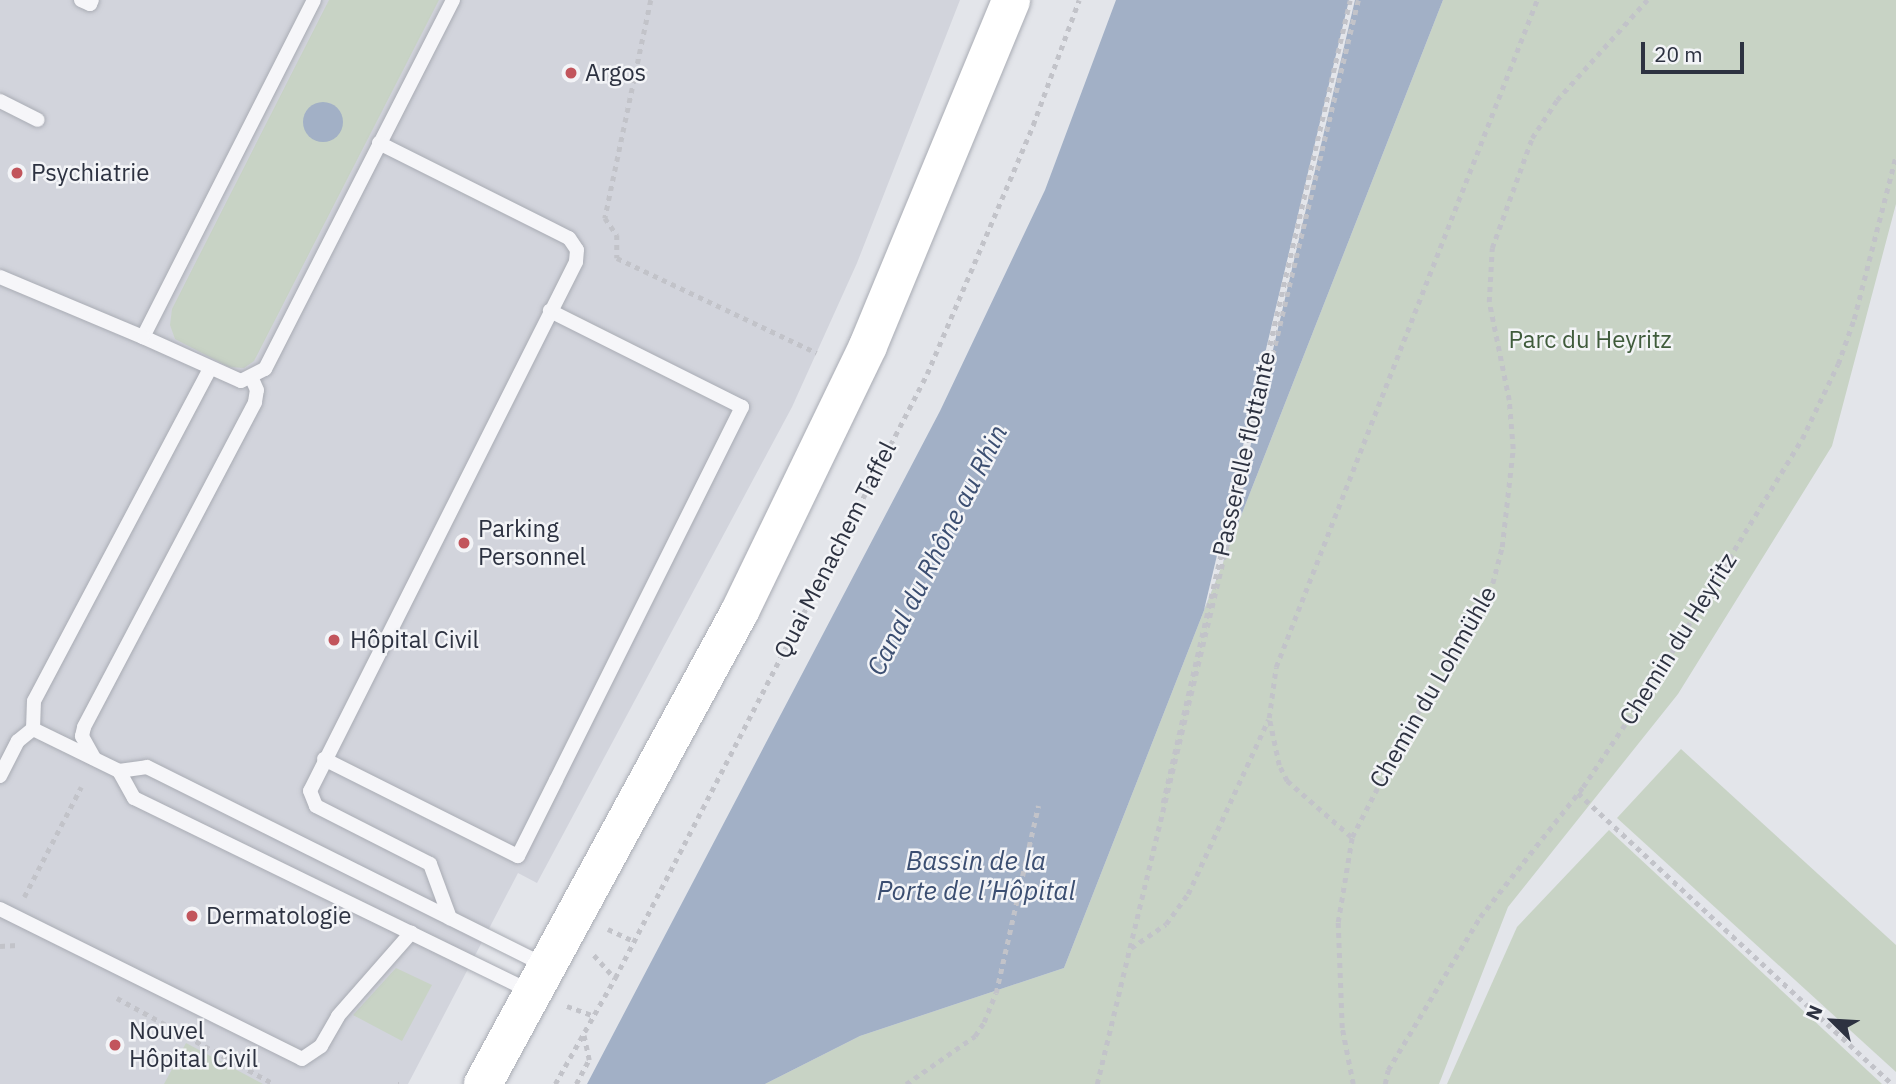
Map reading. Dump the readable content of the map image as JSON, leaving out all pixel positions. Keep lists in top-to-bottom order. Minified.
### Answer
{"streets":{"path":["Passerelle flottante","Quai Menachem Taffel","Chemin du Heyritz","Chemin du Lohmühle"]},"water":["Canal du Rhône au Rhin","Bassin de la Porte de l’Hôpital"],"parks":["Parc du Heyritz"],"places":["Argos","Psychiatrie","Parking Personnel","Hôpital Civil","Dermatologie","Nouvel Hôpital Civil"],"scale_bar":"20 m","north":"top left"}
